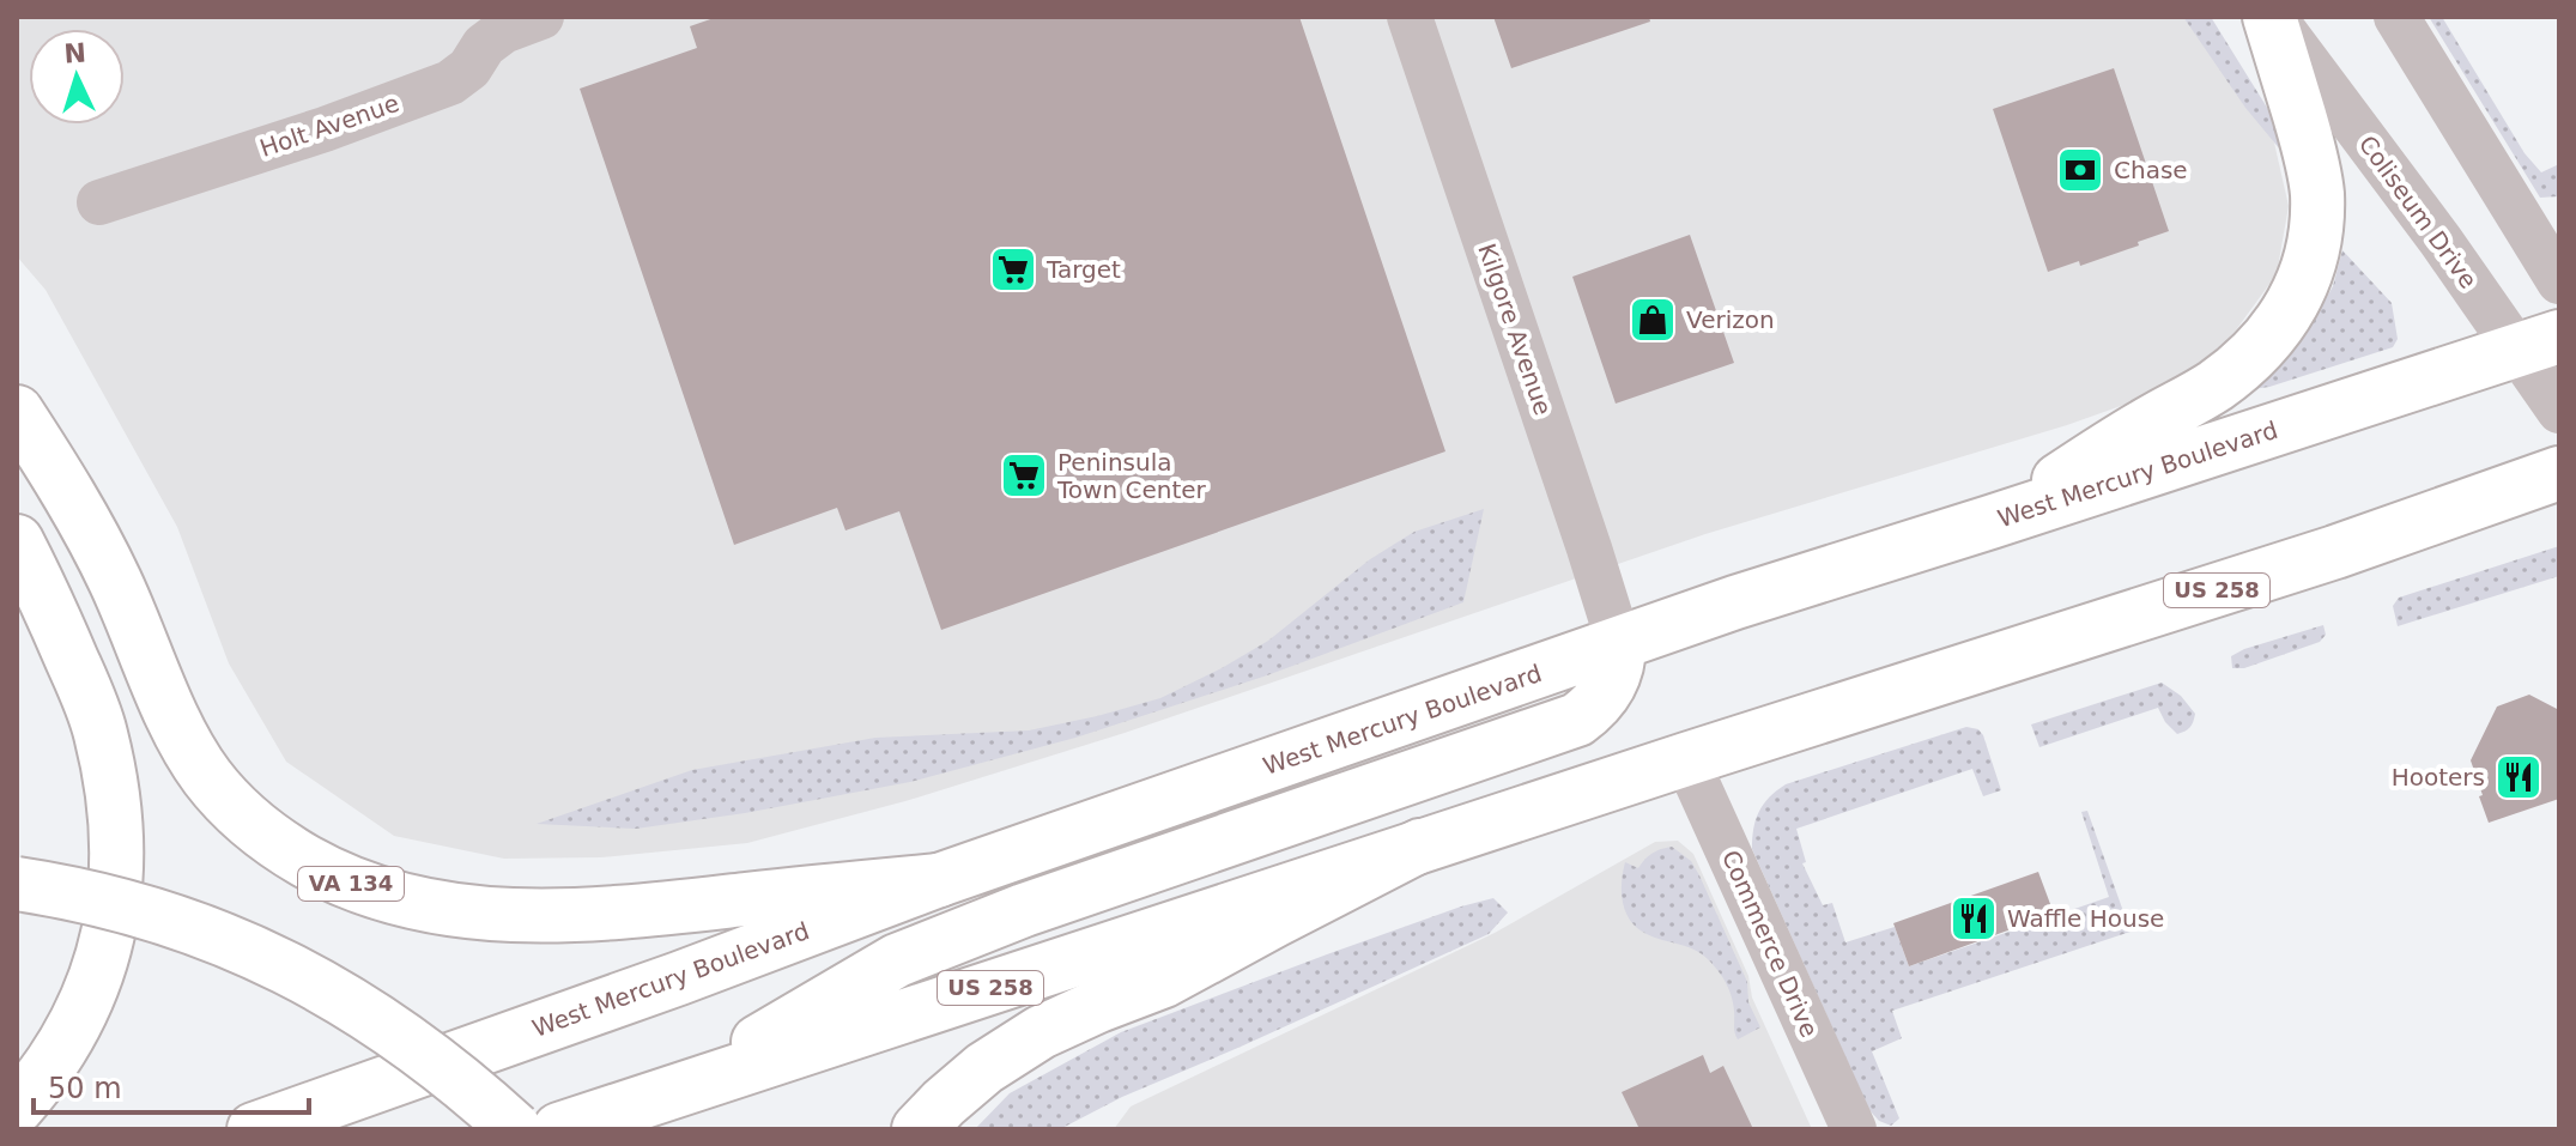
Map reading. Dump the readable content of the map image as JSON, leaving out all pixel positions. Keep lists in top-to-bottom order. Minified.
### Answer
{"streets":{"main road":["West Mercury Boulevard","US 258","VA 134"],"street":["Holt Avenue","Coliseum Drive","Kilgore Avenue","Commerce Drive"]},"crossings":[["Coliseum Drive","West Mercury Boulevard"],["Kilgore Avenue","West Mercury Boulevard"],["West Mercury Boulevard","VA 134"],["US 258","Commerce Drive"]],"places":{"bank":["Chase"],"supermarket":["Target","Peninsula Town Center"],"shop":["Verizon"],"restaurant":["Hooters","Waffle House"]},"scale_bar":"50 m","north":"top"}
